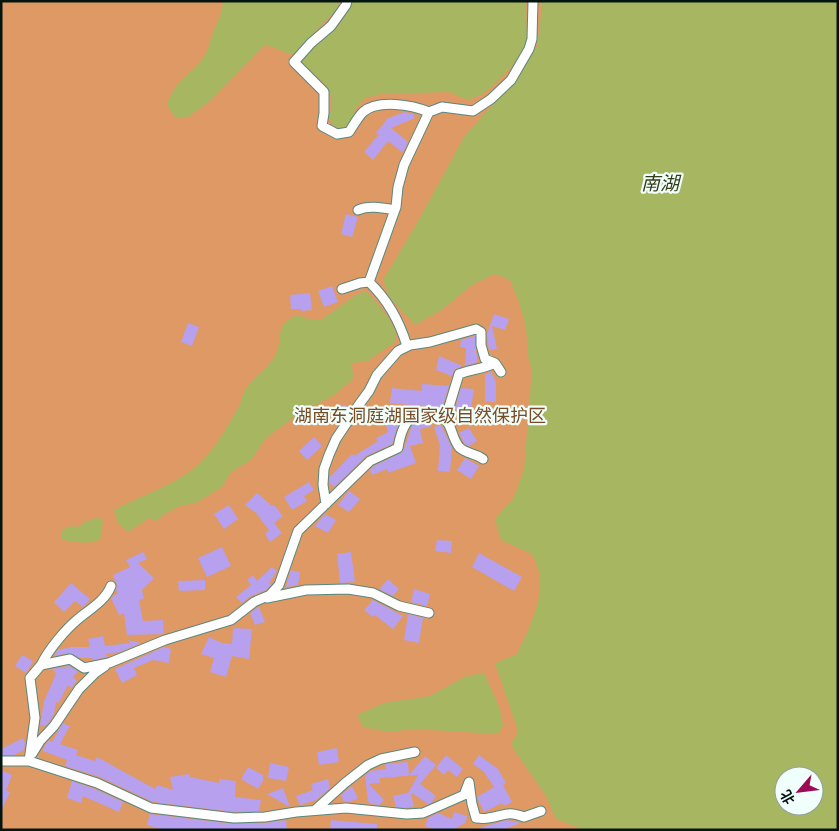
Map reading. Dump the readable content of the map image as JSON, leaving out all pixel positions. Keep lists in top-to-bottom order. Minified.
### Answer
{"water":["南湖"],"parks":["湖南东洞庭湖国家级自然保护区"],"north":"bottom left"}
